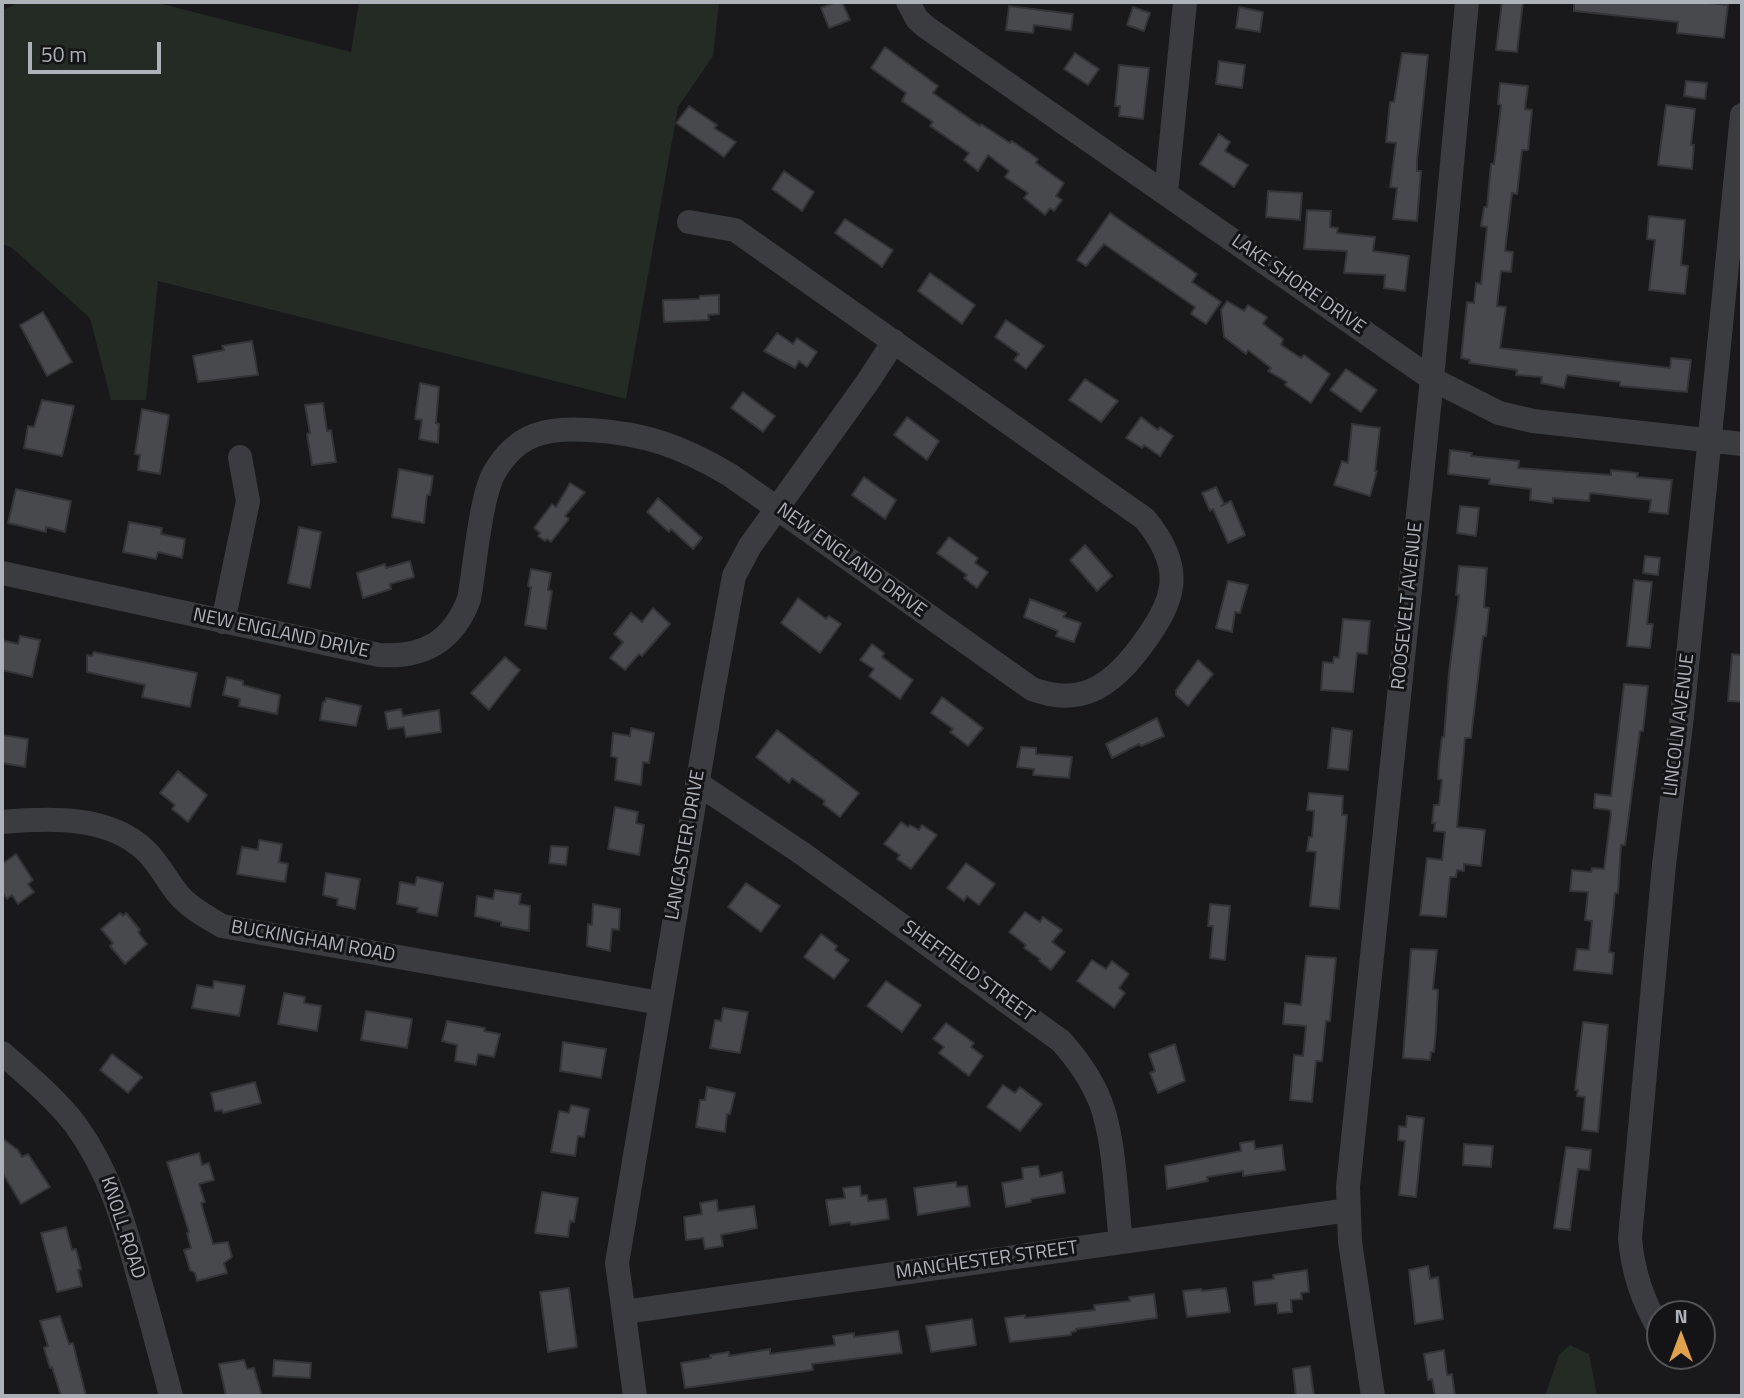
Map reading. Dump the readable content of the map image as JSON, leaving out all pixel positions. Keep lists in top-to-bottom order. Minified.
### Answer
{"streets":{"street":["LAKE SHORE DRIVE","NEW ENGLAND DRIVE","ROOSEVELT AVENUE","LINCOLN AVENUE","LANCASTER DRIVE","BUCKINGHAM ROAD","SHEFFIELD STREET","KNOLL ROAD","MANCHESTER STREET"]},"crossings":[["LAKE SHORE DRIVE","ROOSEVELT AVENUE"],["LAKE SHORE DRIVE","LINCOLN AVENUE"],["NEW ENGLAND DRIVE","LANCASTER DRIVE"],["ROOSEVELT AVENUE","MANCHESTER STREET"],["LANCASTER DRIVE","BUCKINGHAM ROAD"],["LANCASTER DRIVE","SHEFFIELD STREET"],["LANCASTER DRIVE","MANCHESTER STREET"],["SHEFFIELD STREET","MANCHESTER STREET"]],"scale_bar":"50 m","north":"top"}
